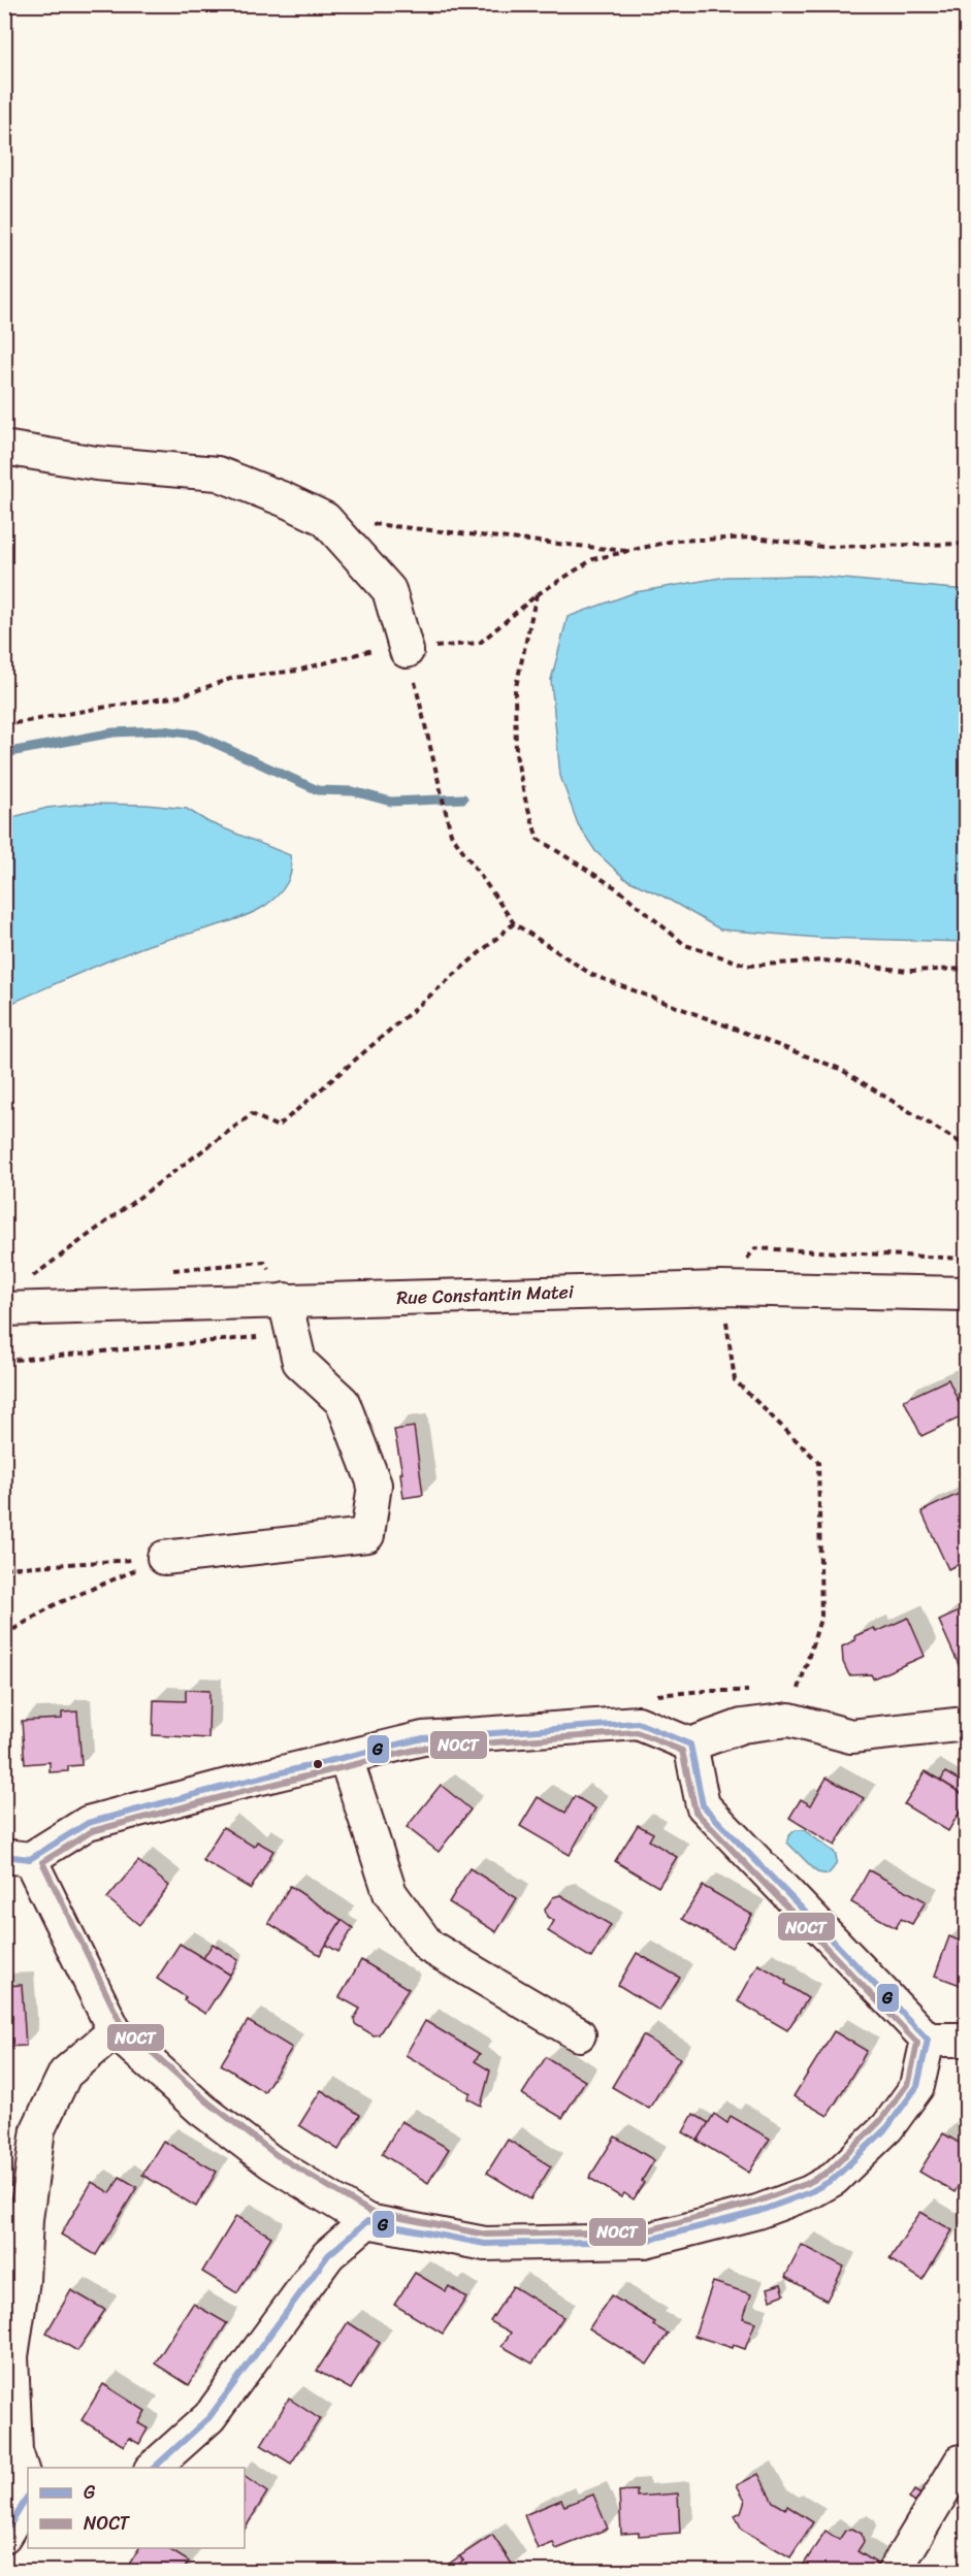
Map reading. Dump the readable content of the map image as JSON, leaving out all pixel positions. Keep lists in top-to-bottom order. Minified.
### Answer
{"streets":{"street":["Rue Constantin Matei"]},"lines":["transit line G","transit line NOCT"],"legend":["G","NOCT"]}
